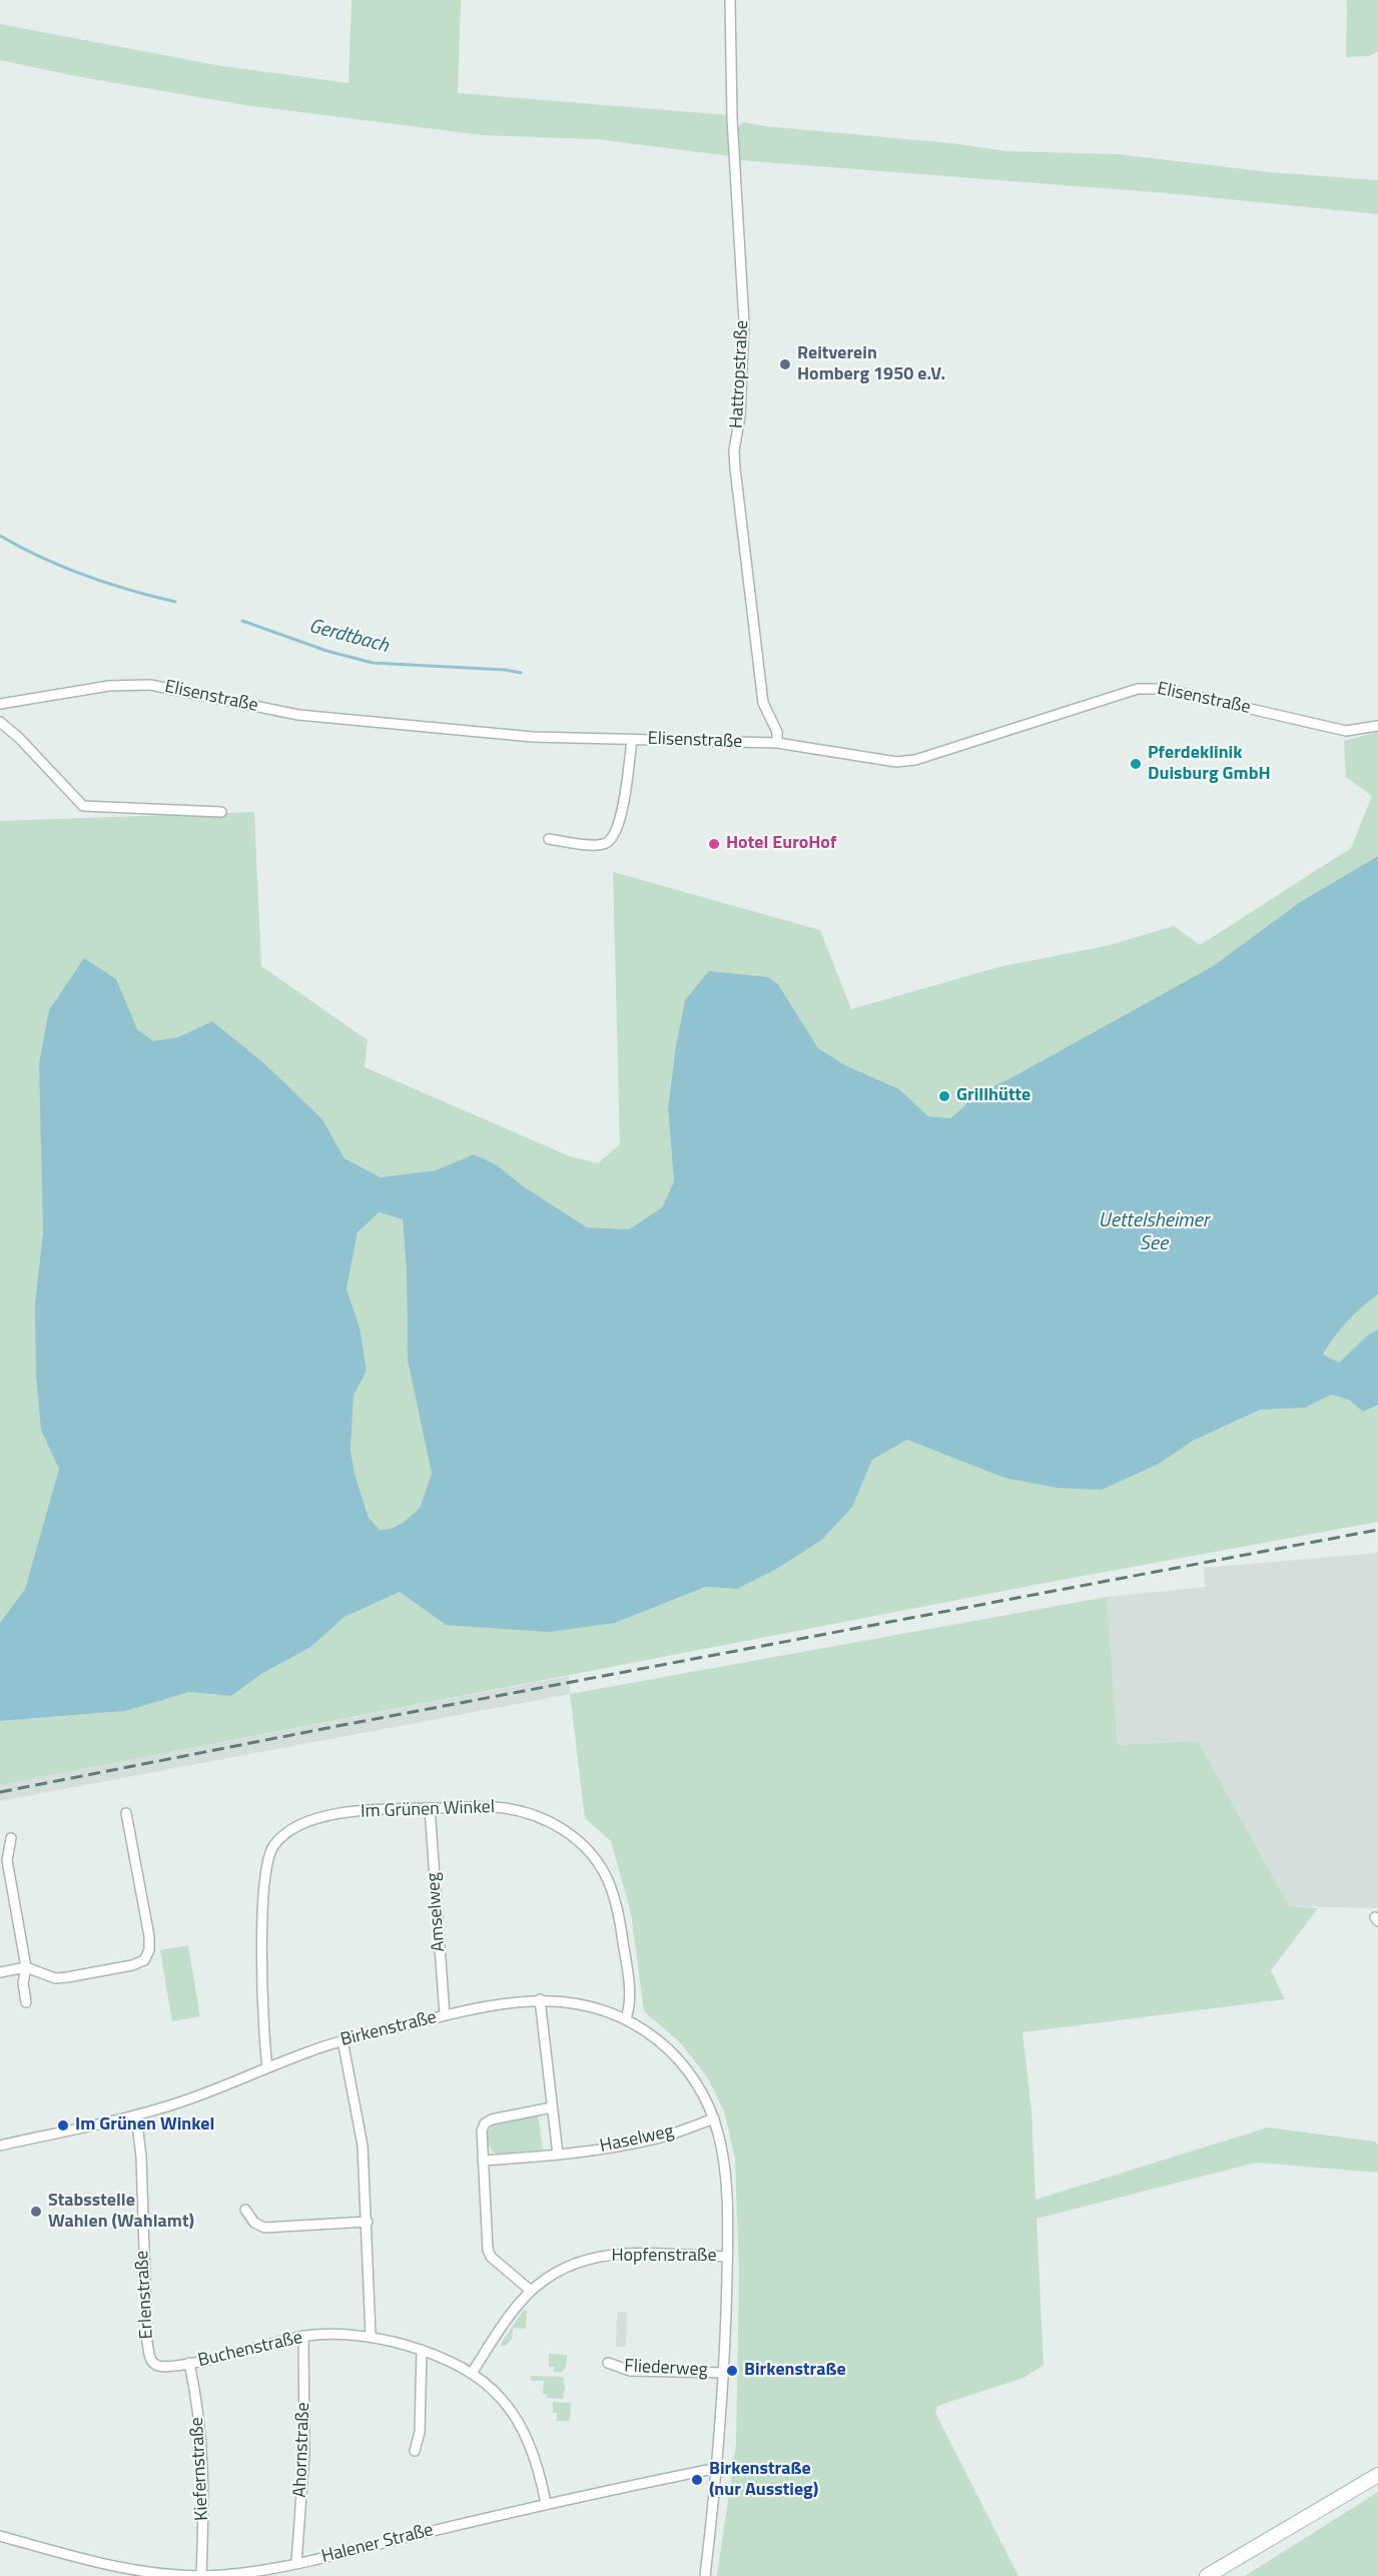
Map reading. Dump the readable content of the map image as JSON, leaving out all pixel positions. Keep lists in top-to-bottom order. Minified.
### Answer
{"streets":{"street":["Hattropstraße","Elisenstraße","Im Grünen Winkel","Amselweg","Birkenstraße","Haselweg","Hopfenstraße","Erlenstraße","Buchenstraße","Fliederweg","Ahornstraße","Kiefernstraße","Halener Straße"]},"crossings":[["Hattropstraße","Elisenstraße"],["Im Grünen Winkel","Amselweg"],["Im Grünen Winkel","Birkenstraße"],["Amselweg","Birkenstraße"],["Birkenstraße","Haselweg"],["Birkenstraße","Hopfenstraße"],["Birkenstraße","Erlenstraße"],["Birkenstraße","Fliederweg"],["Birkenstraße","Halener Straße"],["Hopfenstraße","Buchenstraße"],["Erlenstraße","Buchenstraße"],["Buchenstraße","Ahornstraße"],["Buchenstraße","Kiefernstraße"],["Buchenstraße","Halener Straße"],["Ahornstraße","Halener Straße"],["Kiefernstraße","Halener Straße"]],"water":["Gerdtbach","Uettelsheimer See"],"places":["Reitverein Homberg 1950 e.V.","Pferdeklinik Duisburg GmbH","Hotel EuroHof","Grillhütte","Im Grünen Winkel","Stabsstelle Wahlen (Wahlamt)","Birkenstraße","Birkenstraße (nur Ausstieg)"]}
